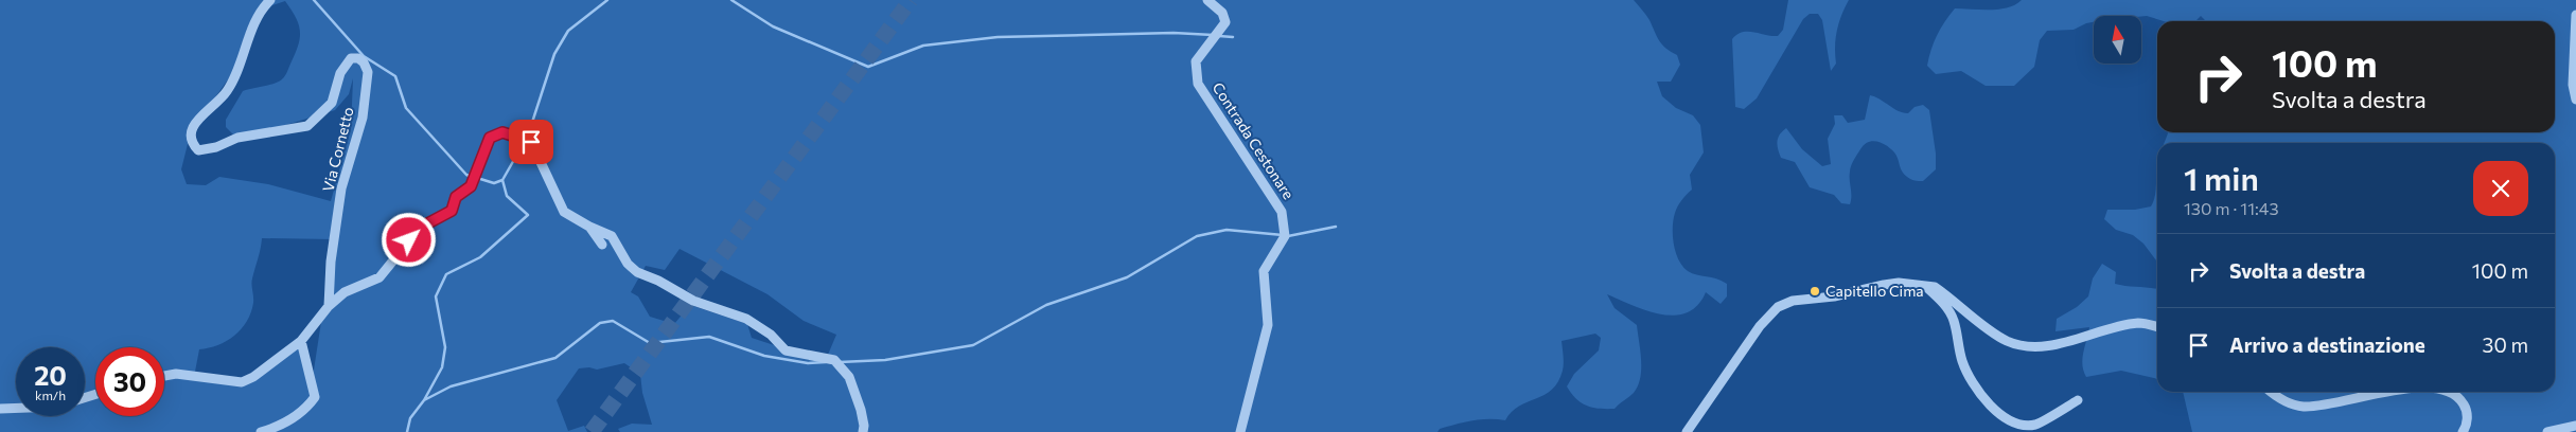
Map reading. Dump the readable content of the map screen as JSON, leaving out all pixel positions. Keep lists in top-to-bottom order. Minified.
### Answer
{"streets":{"street":["Contrada Cestonare","Via Cornetto"]},"places":["Capitello Cima"],"north":"top","page":{"turn":["100 m","Svolta a destra"],"heading":["1 min","130 m · 11:43"],"list":[{"name":"Svolta a destra","value":"100 m"},{"name":"Arrivo a destinazione","value":"30 m"}],"speed":"20 km/h","limit":"30"}}
